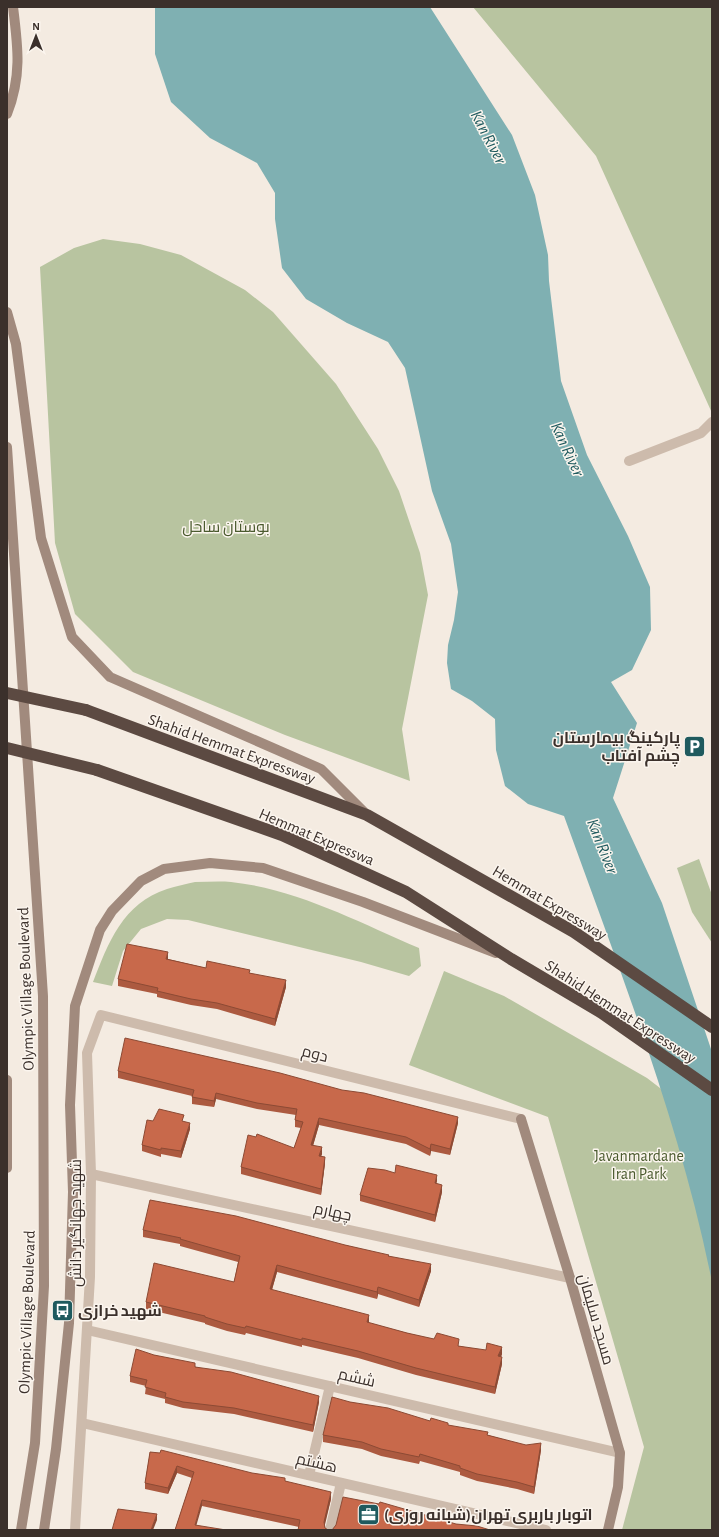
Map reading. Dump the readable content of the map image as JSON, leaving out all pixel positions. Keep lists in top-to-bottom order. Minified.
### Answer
{"streets":{"highway":["Shahid Hemmat Expressway","Hemmat Expresswa","Hemmat Expressway"],"main road":["Olympic Village Boulevard","مسجد سلیمان"],"street":["دوم","چهارم","شهید جهانگیر دانش","ششم","هشتم"]},"crossings":[["Shahid Hemmat Expressway","Hemmat Expresswa"],["Shahid Hemmat Expressway","Hemmat Expressway"],["دوم","شهید جهانگیر دانش"],["دوم","مسجد سلیمان"],["چهارم","شهید جهانگیر دانش"],["چهارم","مسجد سلیمان"],["شهید جهانگیر دانش","ششم"],["شهید جهانگیر دانش","هشتم"],["مسجد سلیمان","ششم"]],"water":["Kan River"],"parks":["بوستان ساحل","Javanmardane Iran Park"],"places":{"parking":["پاركينگ بيمارستان چشم آفتاب"],"bus stop":["شهید خرازی"],"office":["اتوبار باربری تهران(شبانه روزی)"]},"north":"top"}
